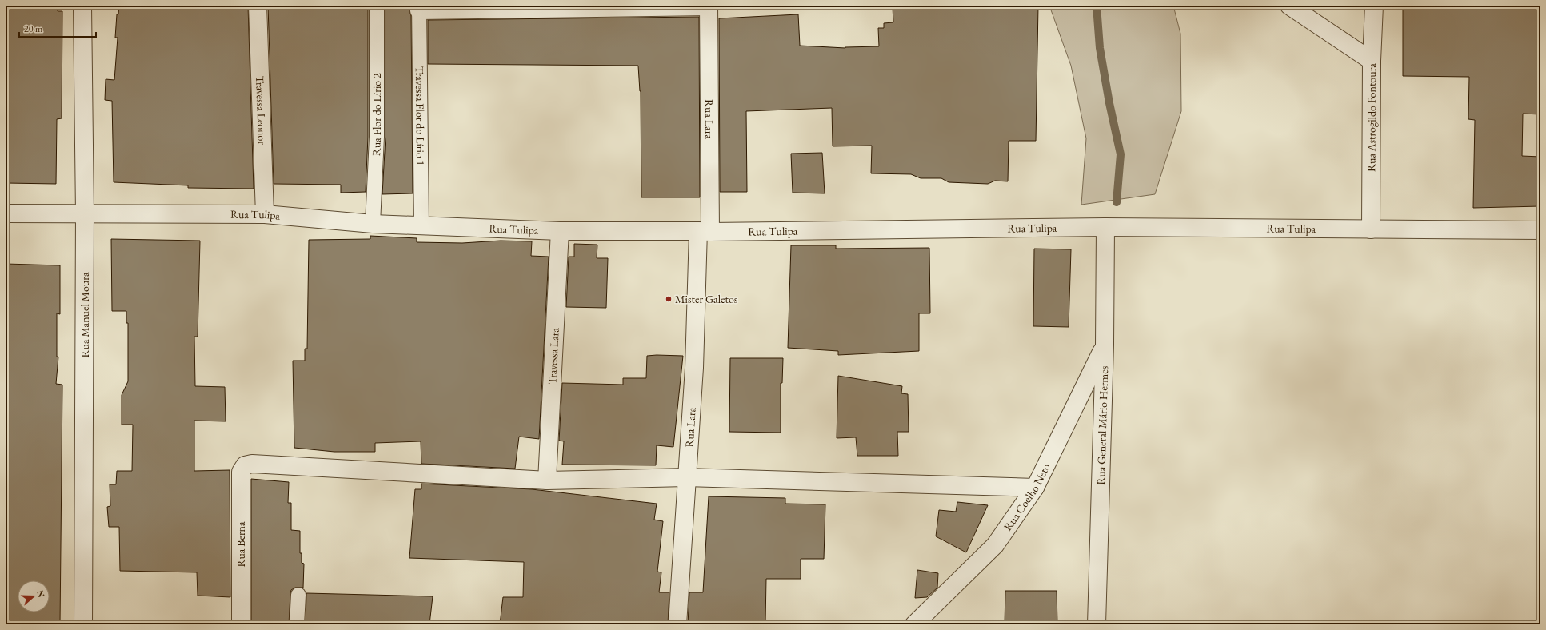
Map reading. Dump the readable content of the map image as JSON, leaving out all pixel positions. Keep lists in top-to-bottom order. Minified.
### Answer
{"streets":{"street":["Travessa Leonor","Rua Astrogildo Fontoura","Rua Lara","Rua Tulipa","Rua Manuel Moura","Travessa Lara","Rua General Mário Hermes","Rua Coelho Neto","Rua Berna"],"lane":["Rua Flor do Lírio 2","Travessa Flor do Lírio 1"]},"crossings":[["Travessa Leonor","Rua Tulipa"],["Rua Flor do Lírio 2","Rua Tulipa"],["Travessa Flor do Lírio 1","Rua Tulipa"],["Rua Astrogildo Fontoura","Rua Tulipa"],["Rua Lara","Rua Tulipa"],["Rua Tulipa","Rua Manuel Moura"],["Rua Tulipa","Travessa Lara"],["Rua Tulipa","Rua General Mário Hermes"],["Travessa Lara","Rua Berna"],["Rua General Mário Hermes","Rua Coelho Neto"]],"places":["Mister Galetos"],"scale_bar":"20 m","north":"right"}
